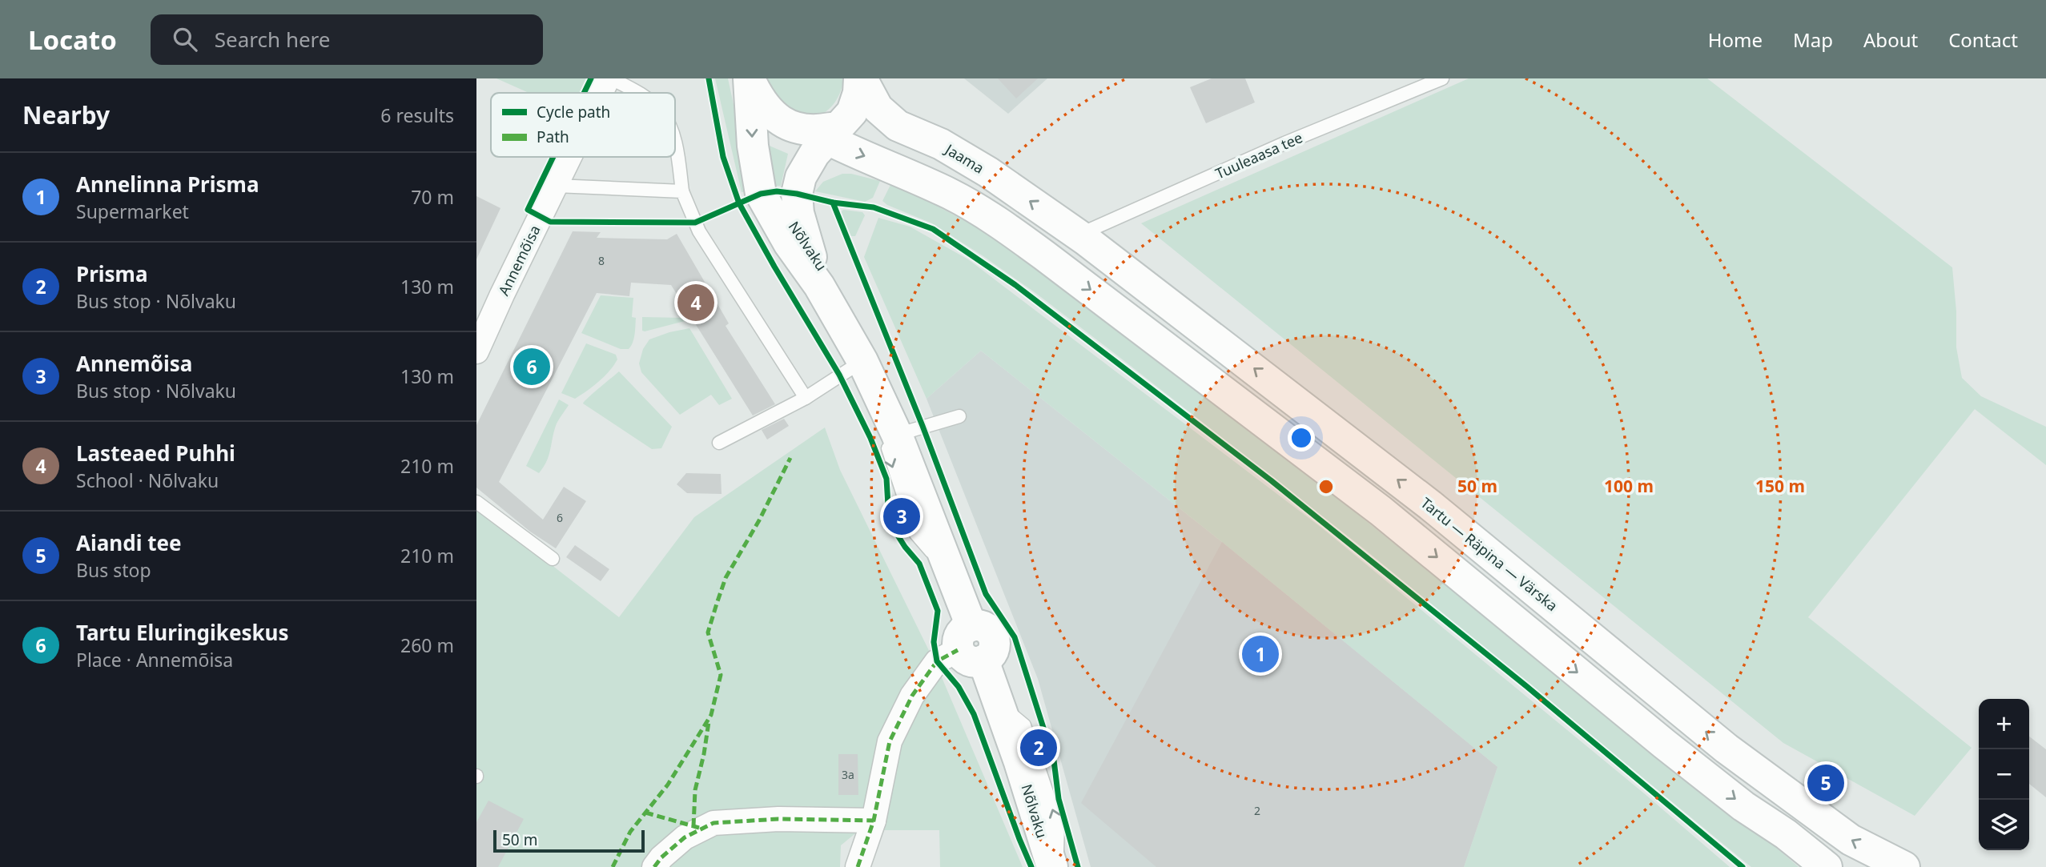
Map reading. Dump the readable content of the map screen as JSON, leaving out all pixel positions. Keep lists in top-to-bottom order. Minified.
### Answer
{"streets":{"main road":["Jaama","Nõlvaku","Tartu — Räpina — Värska"],"street":["Annemõisa"],"lane":["Tuuleaasa tee"]},"crossings":[["Tuuleaasa tee","Jaama"],["Tuuleaasa tee","Tartu — Räpina — Värska"],["Jaama","Nõlvaku"],["Jaama","Tartu — Räpina — Värska"]],"house_numbers":["8","6","3a","2"],"legend":["Cycle path","Path"],"scale_bar":"50 m","page":{"header":"Locato","search":"Search here","nav":["Home","Map","About","Contact"],"heading":["Nearby","6 results"],"list":[{"mark":"1","name":"Annelinna Prisma","note":"Supermarket","value":"70 m"},{"mark":"2","name":"Prisma","note":"Bus stop · Nõlvaku","value":"130 m"},{"mark":"3","name":"Annemõisa","note":"Bus stop · Nõlvaku","value":"130 m"},{"mark":"4","name":"Lasteaed Puhhi","note":"School · Nõlvaku","value":"210 m"},{"mark":"5","name":"Aiandi tee","note":"Bus stop","value":"210 m"},{"mark":"6","name":"Tartu Eluringikeskus","note":"Place · Annemõisa","value":"260 m"}],"pins":["4","6","3","1","2","5"],"map_buttons":["+","−"],"scale":"50 m"},"rings":["50 m","100 m","150 m"]}
